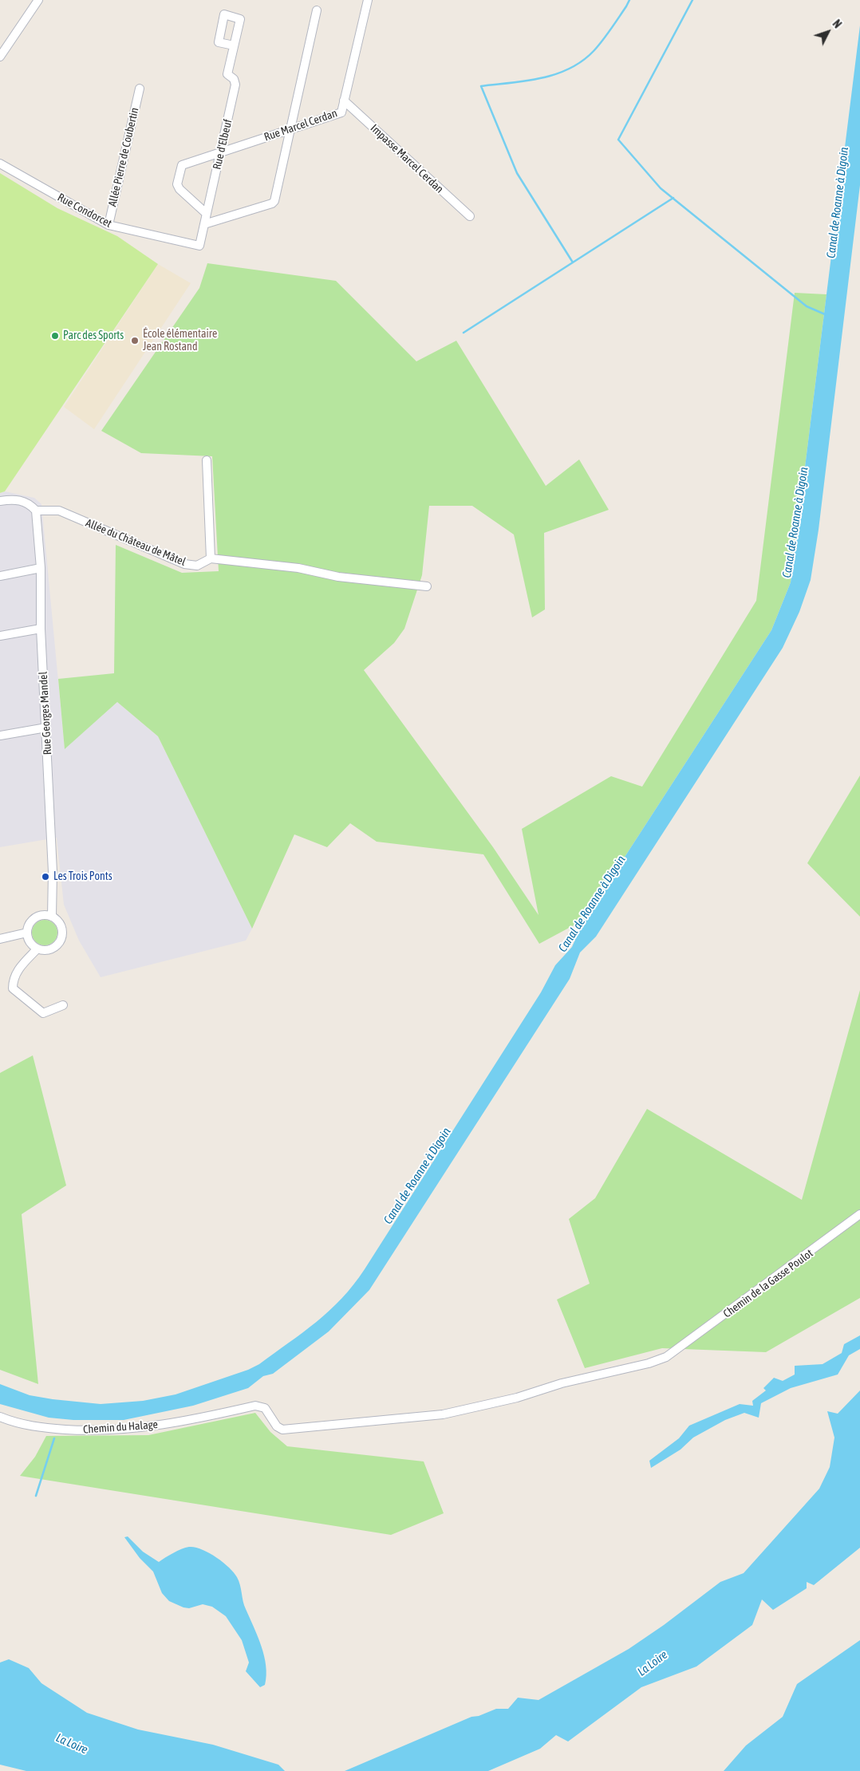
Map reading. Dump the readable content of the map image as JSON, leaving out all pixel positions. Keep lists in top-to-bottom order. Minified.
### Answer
{"streets":{"street":["Rue Marcel Cerdan","Rue d'Elbeuf","Allée Pierre de Coubertin","Impasse Marcel Cerdan","Rue Condorcet","Allée du Château de Mâtel","Rue Georges Mandel","Chemin de la Gasse Poulot","Chemin du Halage"]},"crossings":[["Rue Marcel Cerdan","Rue d'Elbeuf"],["Rue Marcel Cerdan","Impasse Marcel Cerdan"],["Rue d'Elbeuf","Rue Condorcet"],["Allée Pierre de Coubertin","Rue Condorcet"],["Allée du Château de Mâtel","Rue Georges Mandel"],["Chemin de la Gasse Poulot","Chemin du Halage"]],"water":["Canal de Roanne à Digoin","La Loire"],"places":["Parc des Sports","École élémentaire Jean Rostand","Les Trois Ponts"],"north":"top right"}
